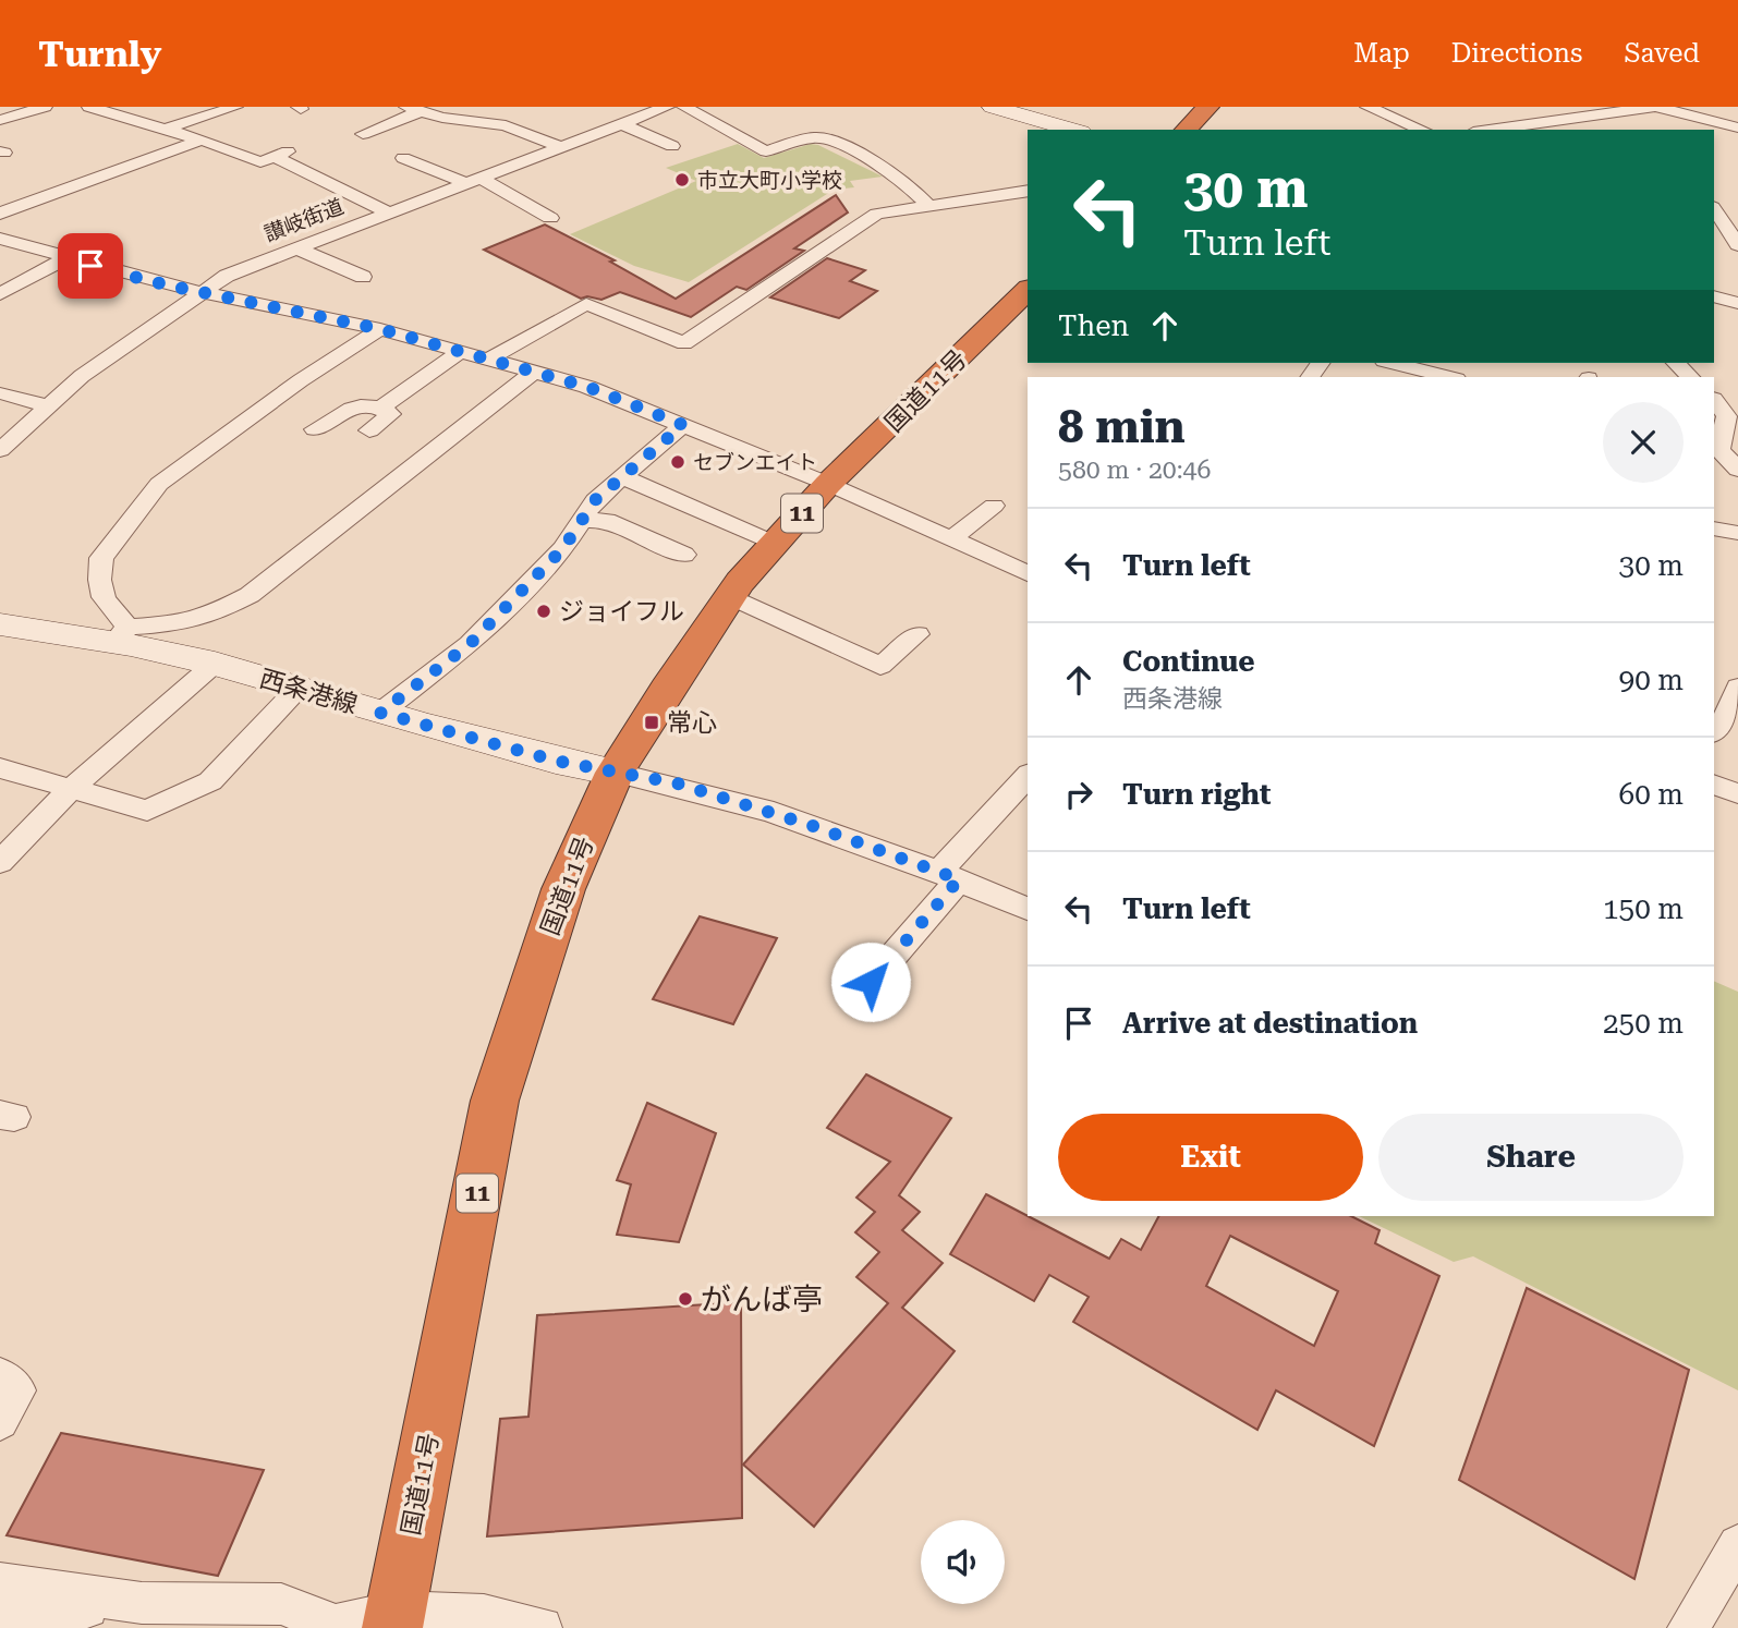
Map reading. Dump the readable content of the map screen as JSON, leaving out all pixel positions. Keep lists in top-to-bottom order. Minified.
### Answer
{"streets":{"highway":["国道11号","11"],"main road":["西条港線"],"street":["讃岐街道"]},"crossings":[["国道11号","西条港線"]],"places":{"other":["市立大町小学校","セブンエイト","ジョイフル","がんば亭"],"transit":["常心"]},"page":{"header":"Turnly","nav":["Map","Directions","Saved"],"turn":["30 m","Turn left"],"then":"Then","heading":["8 min","580 m · 20:46"],"list":[{"name":"Turn left","value":"30 m"},{"name":"Continue","note":"西条港線","value":"90 m"},{"name":"Turn right","value":"60 m"},{"name":"Turn left","value":"150 m"},{"name":"Arrive at destination","value":"250 m"}],"buttons":["Exit","Share"]}}
